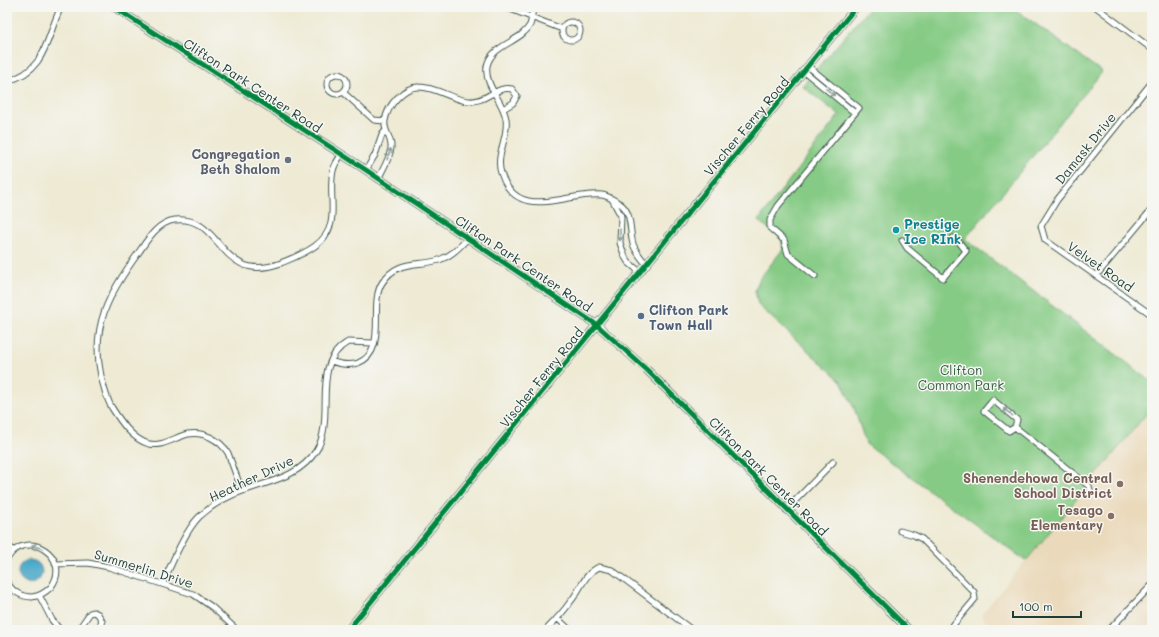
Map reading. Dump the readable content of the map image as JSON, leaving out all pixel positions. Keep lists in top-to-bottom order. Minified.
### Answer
{"streets":{"street":["Clifton Park Center Road","Vischer Ferry Road","Damask Drive","Velvet Road","Heather Drive","Summerlin Drive"]},"crossings":[["Clifton Park Center Road","Vischer Ferry Road"],["Damask Drive","Velvet Road"],["Heather Drive","Summerlin Drive"]],"parks":["Clifton Common Park"],"places":["Congregation Beth Shalom","Prestige Ice RInk","Clifton Park Town Hall","Shenendehowa Central School District","Tesago Elementary"],"scale_bar":"100 m"}
